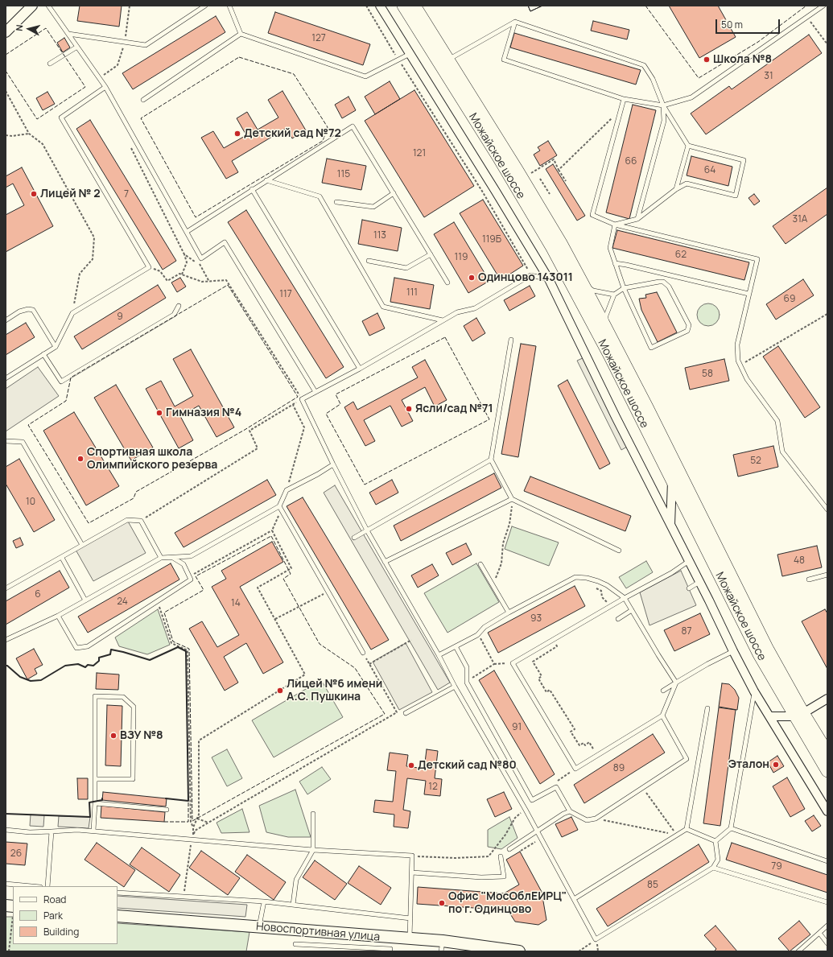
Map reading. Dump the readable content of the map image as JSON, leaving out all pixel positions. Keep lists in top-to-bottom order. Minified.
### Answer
{"streets":{"main road":["Можайское шоссе","Новоспортивная улица"]},"places":["Школа №8","Детский сад №72","Лицей № 2","Одинцово 143011","Ясли/сад №71","Гимназия №4","Спортивная школа Олимпийского резерва","Лицей №6 имени А.С. Пушкина","ВЗУ №8","Эталон","Детский сад №80","Офис \"МосОблЕИРЦ\" по г. Одинцово"],"house_numbers":["127","31","121","66","64","115","7","31А","113","119Б","62","119","111","117","69","9","58","52","10","48","6","24","14","93","87","91","89","12","26","79","85"],"legend":["Road","Park","Building"],"scale_bar":"50 m","north":"left"}
